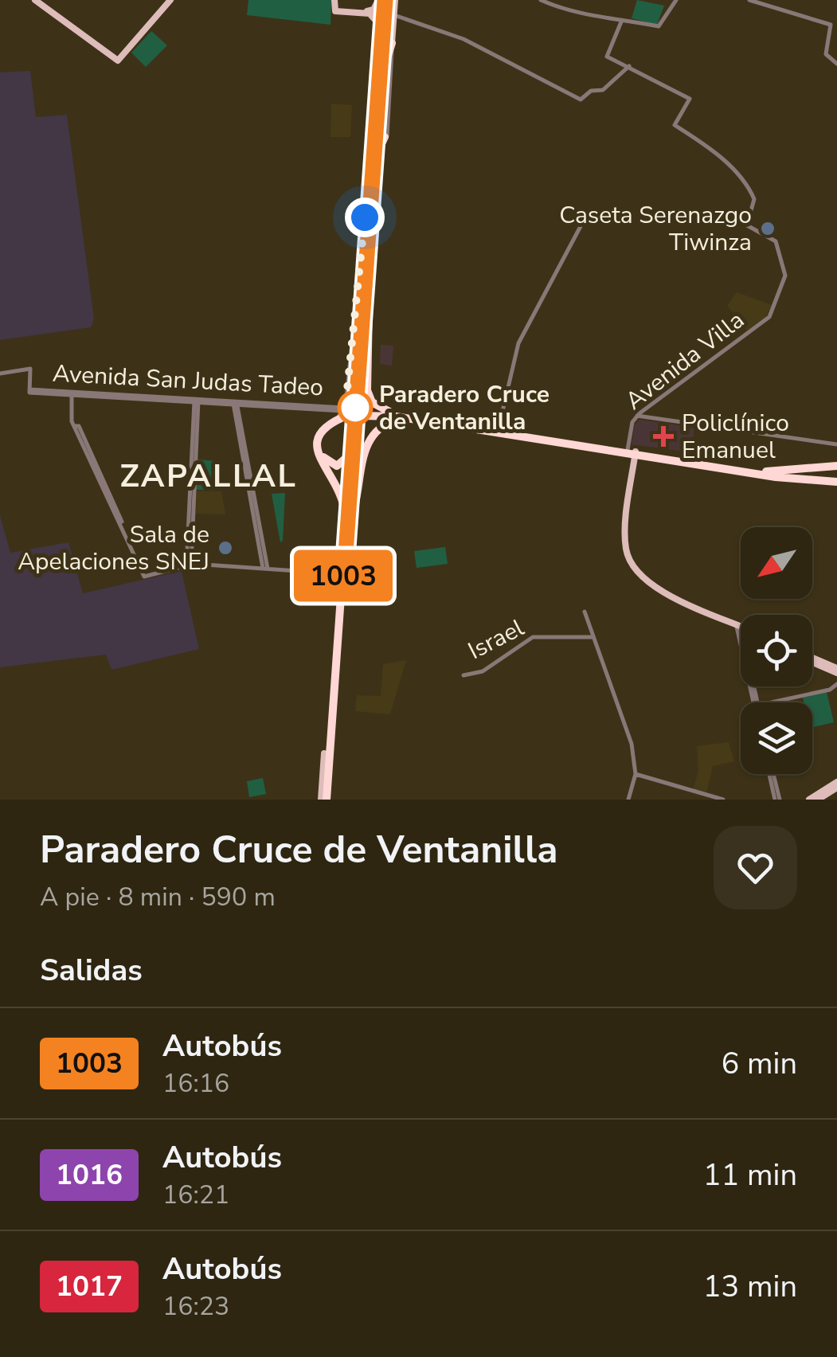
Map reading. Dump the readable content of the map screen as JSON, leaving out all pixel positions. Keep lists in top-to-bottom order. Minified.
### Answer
{"streets":{"street":["Avenida Villa","Avenida San Judas Tadeo","Israel"]},"districts":["ZAPALLAL"],"places":{"other":["Caseta Serenazgo Tiwinza","Paradero Cruce de Ventanilla","Sala de Apelaciones SNEJ"],"health":["Policlínico Emanuel"]},"lines":["bus line 1003"],"north":"bottom left","page":{"on_map":"1003","heading":[["Paradero Cruce de Ventanilla","A pie · 8 min · 590 m"],"Salidas"],"list":[{"mark":"1003","name":"Autobús","note":"16:16","value":"6 min"},{"mark":"1016","name":"Autobús","note":"16:21","value":"11 min"},{"mark":"1017","name":"Autobús","note":"16:23","value":"13 min"}]}}
